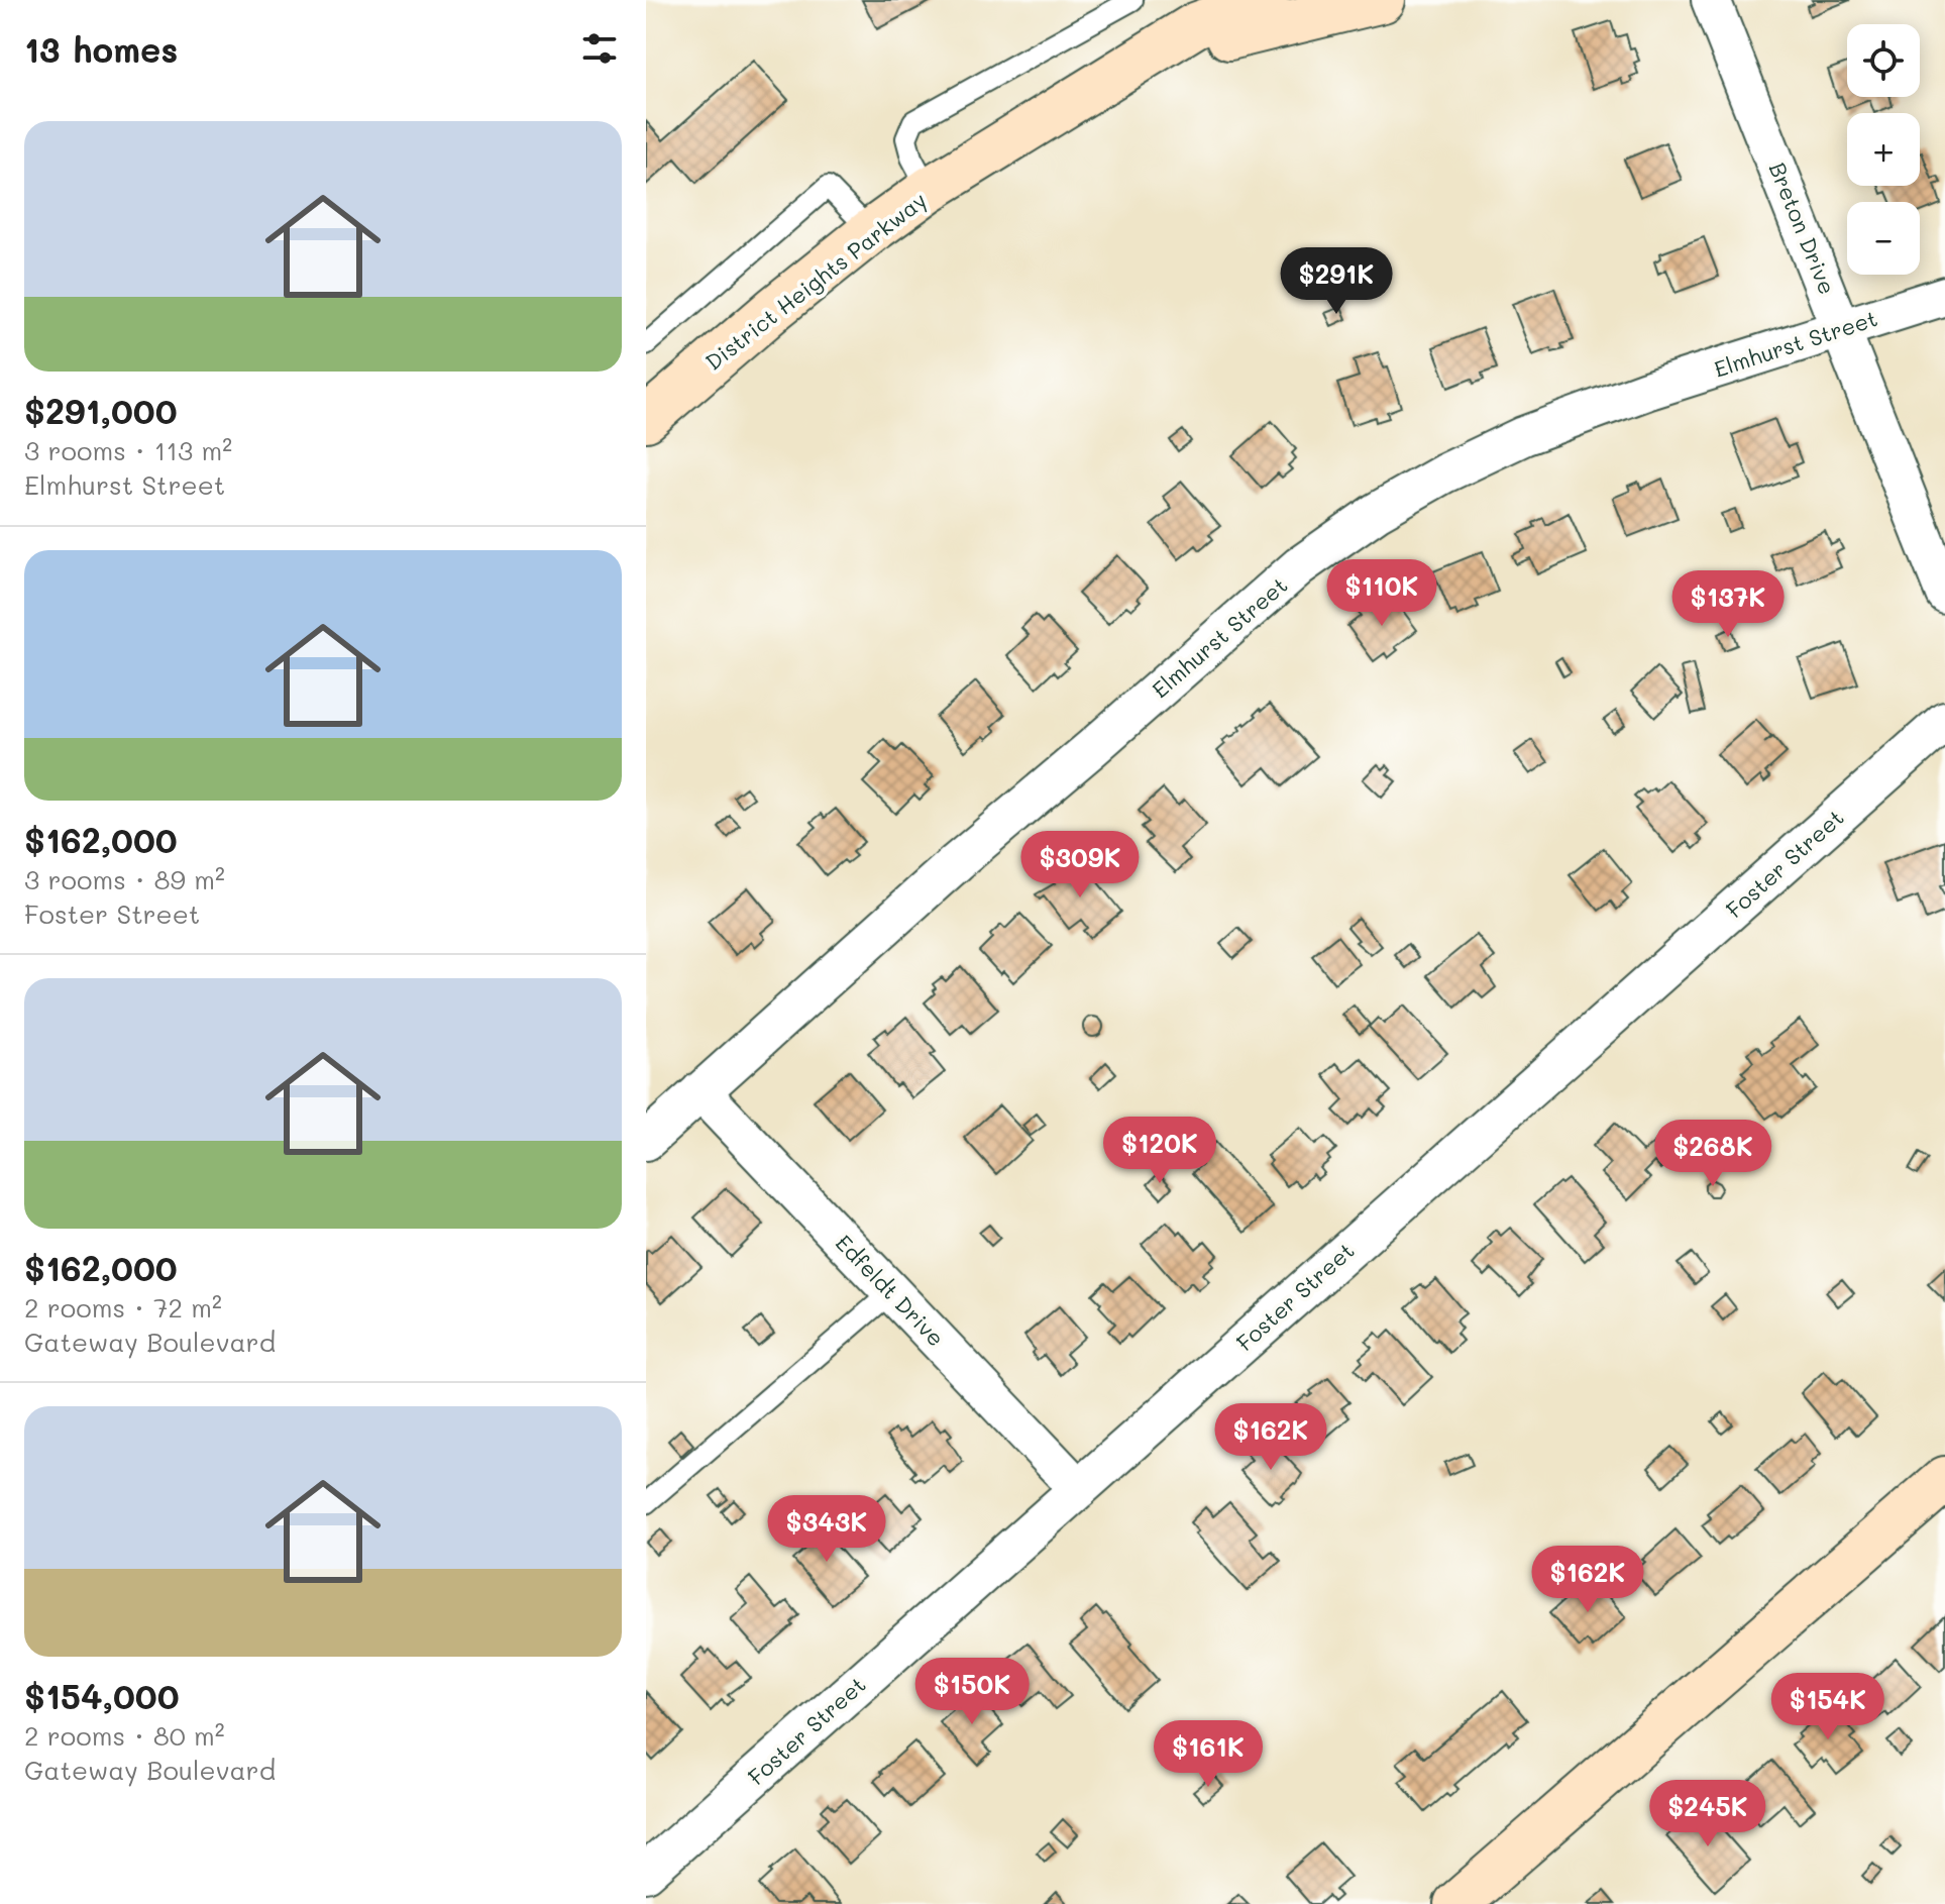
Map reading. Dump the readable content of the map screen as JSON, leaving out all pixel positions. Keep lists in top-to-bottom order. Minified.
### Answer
{"streets":{"street":["Breton Drive","District Heights Parkway","Elmhurst Street","Foster Street","Edfeldt Drive"]},"crossings":[["Breton Drive","Elmhurst Street"],["Elmhurst Street","Edfeldt Drive"],["Foster Street","Edfeldt Drive"]],"page":{"heading":"13 homes","map_buttons":["+","−"],"list":[{"name":"$291,000","note":"3 rooms · 113 m² · Elmhurst Street"},{"name":"$162,000","note":"3 rooms · 89 m² · Foster Street"},{"name":"$162,000","note":"2 rooms · 72 m² · Gateway Boulevard"},{"name":"$154,000","note":"2 rooms · 80 m² · Gateway Boulevard"}],"price":["$291K","$110K","$137K","$309K","$120K","$268K","$162K","$343K","$162K","$150K","$154K","$161K","$245K"]}}
